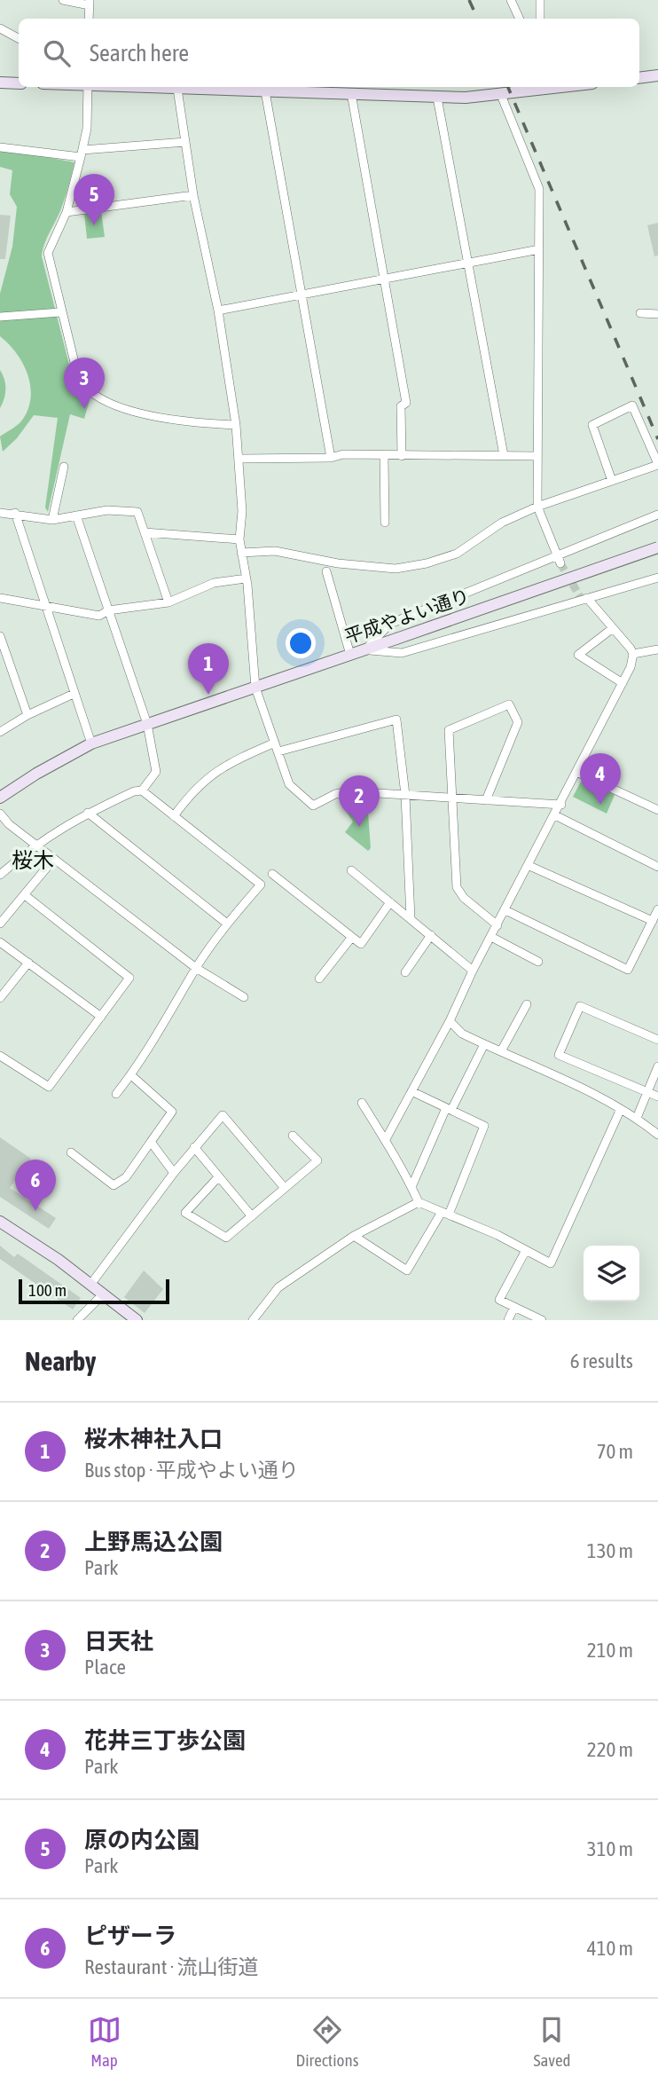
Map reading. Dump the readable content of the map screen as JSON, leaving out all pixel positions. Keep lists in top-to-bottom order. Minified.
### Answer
{"streets":{"street":["平成やよい通り"]},"districts":["桜木"],"scale_bar":"100 m","page":{"search":"Search here","pins":["5","3","1","4","2","6"],"scale":"100 m","heading":["Nearby","6 results"],"list":[{"mark":"1","name":"桜木神社入口","note":"Bus stop · 平成やよい通り","value":"70 m"},{"mark":"2","name":"上野馬込公園","note":"Park","value":"130 m"},{"mark":"3","name":"日天社","note":"Place","value":"210 m"},{"mark":"4","name":"花井三丁歩公園","note":"Park","value":"220 m"},{"mark":"5","name":"原の内公園","note":"Park","value":"310 m"},{"mark":"6","name":"ピザーラ","note":"Restaurant · 流山街道","value":"410 m"}],"nav":["Map","Directions","Saved"]}}
